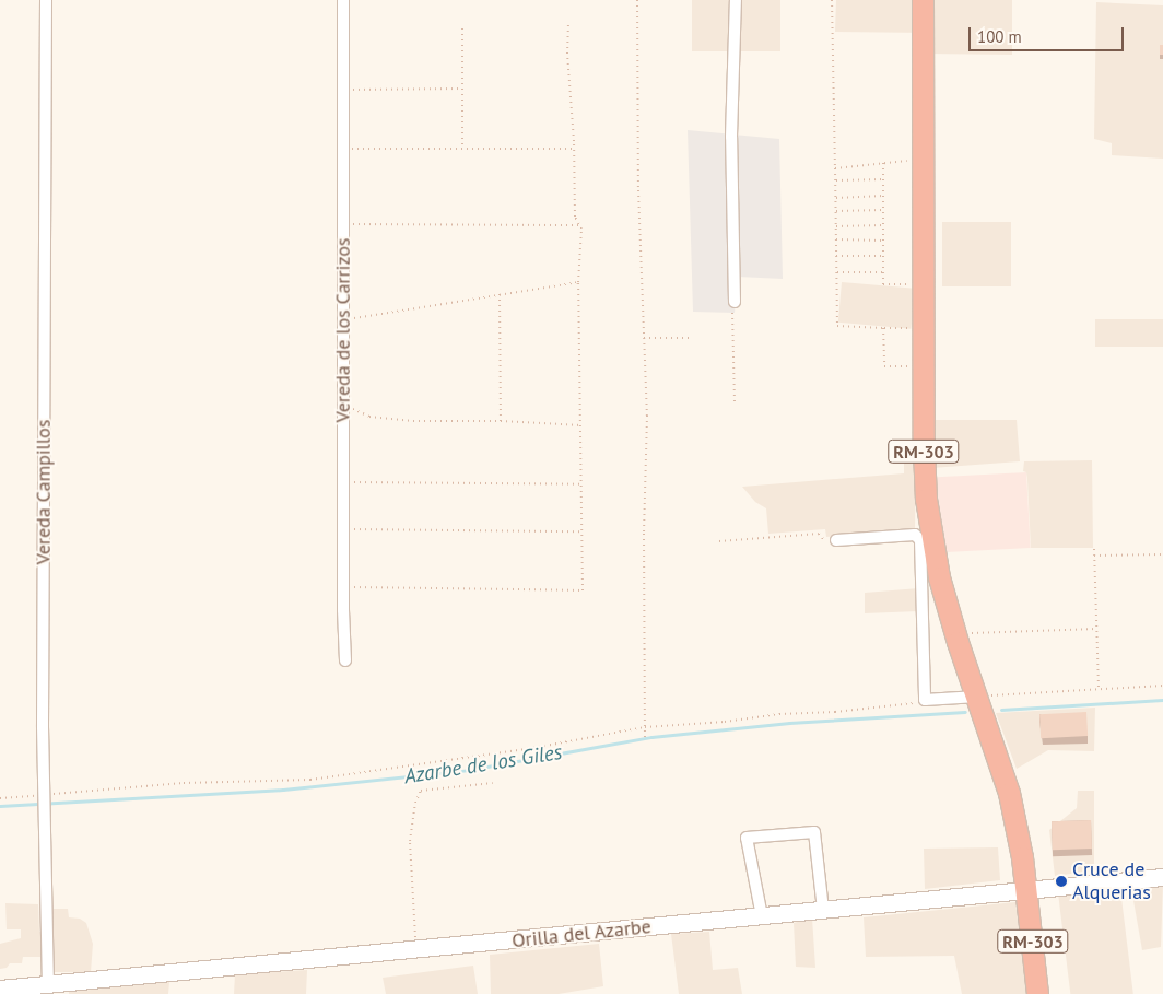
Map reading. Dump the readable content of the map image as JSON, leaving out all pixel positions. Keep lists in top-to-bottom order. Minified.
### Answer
{"streets":{"highway":["RM-303"],"street":["Vereda de los Carrizos","Vereda Campillos","Orilla del Azarbe"]},"crossings":[["RM-303","Orilla del Azarbe"],["Vereda Campillos","Orilla del Azarbe"]],"water":["Azarbe de los Giles"],"places":["Cruce de Alquerias"],"scale_bar":"100 m"}
